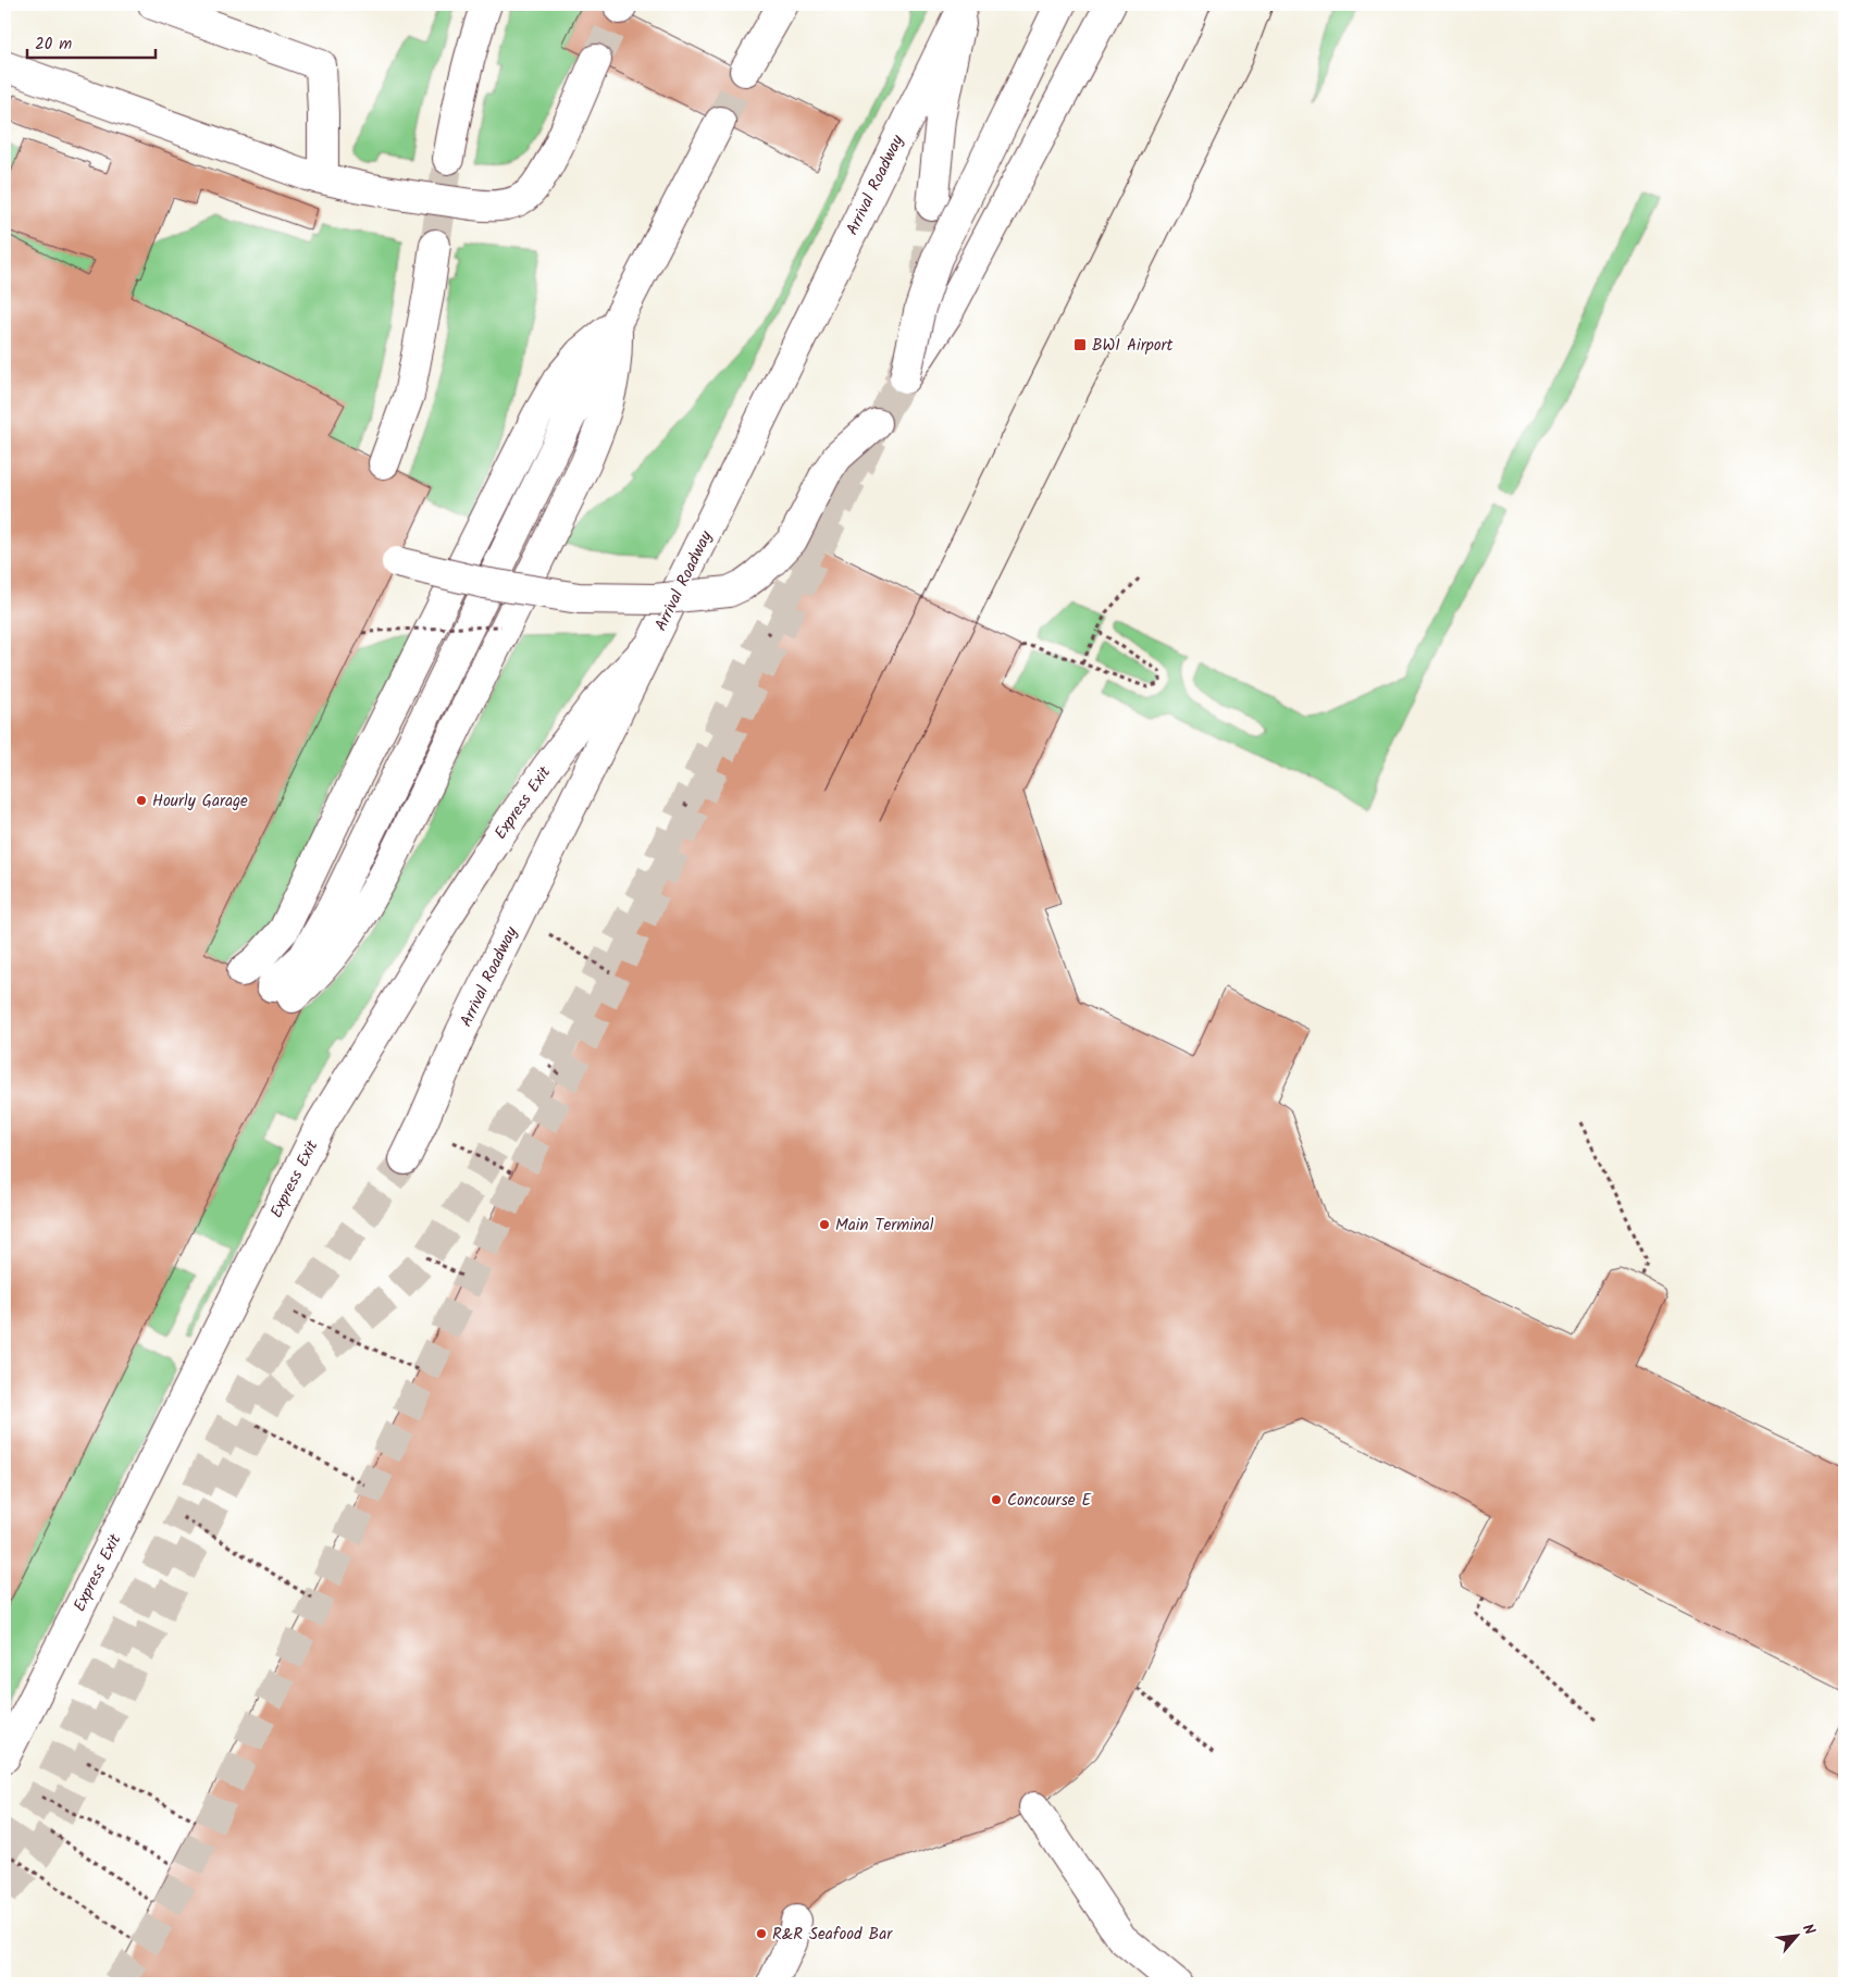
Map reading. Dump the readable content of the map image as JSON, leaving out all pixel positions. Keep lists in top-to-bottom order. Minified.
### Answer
{"streets":{"main road":["Arrival Roadway","Express Exit"]},"crossings":[["Arrival Roadway","Express Exit"]],"places":{"transit":["BWI Airport"],"other":["Hourly Garage","Main Terminal","Concourse E","R&R Seafood Bar"]},"scale_bar":"20 m","north":"top right"}
